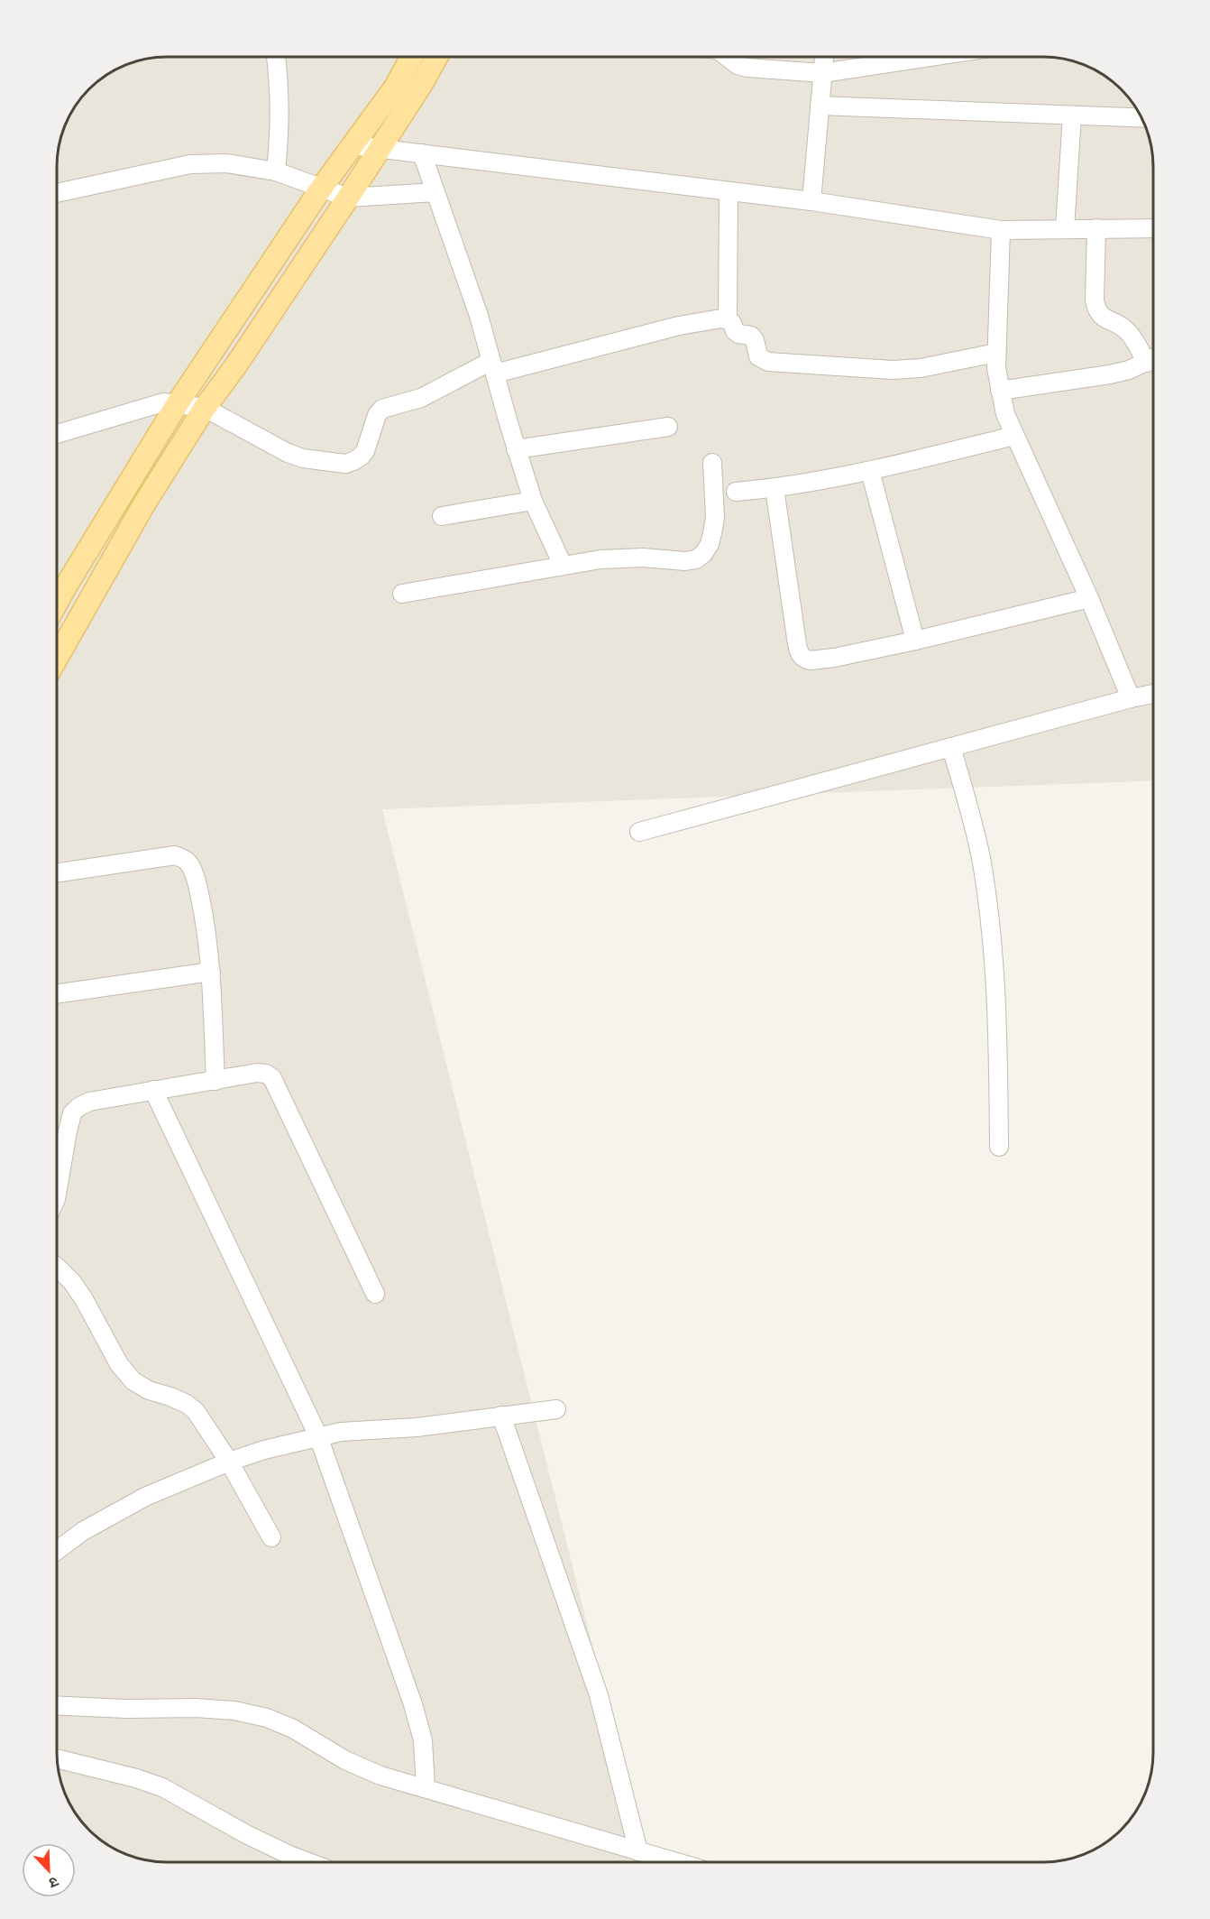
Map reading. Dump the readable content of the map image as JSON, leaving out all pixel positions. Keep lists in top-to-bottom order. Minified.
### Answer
{"north":"bottom right"}
